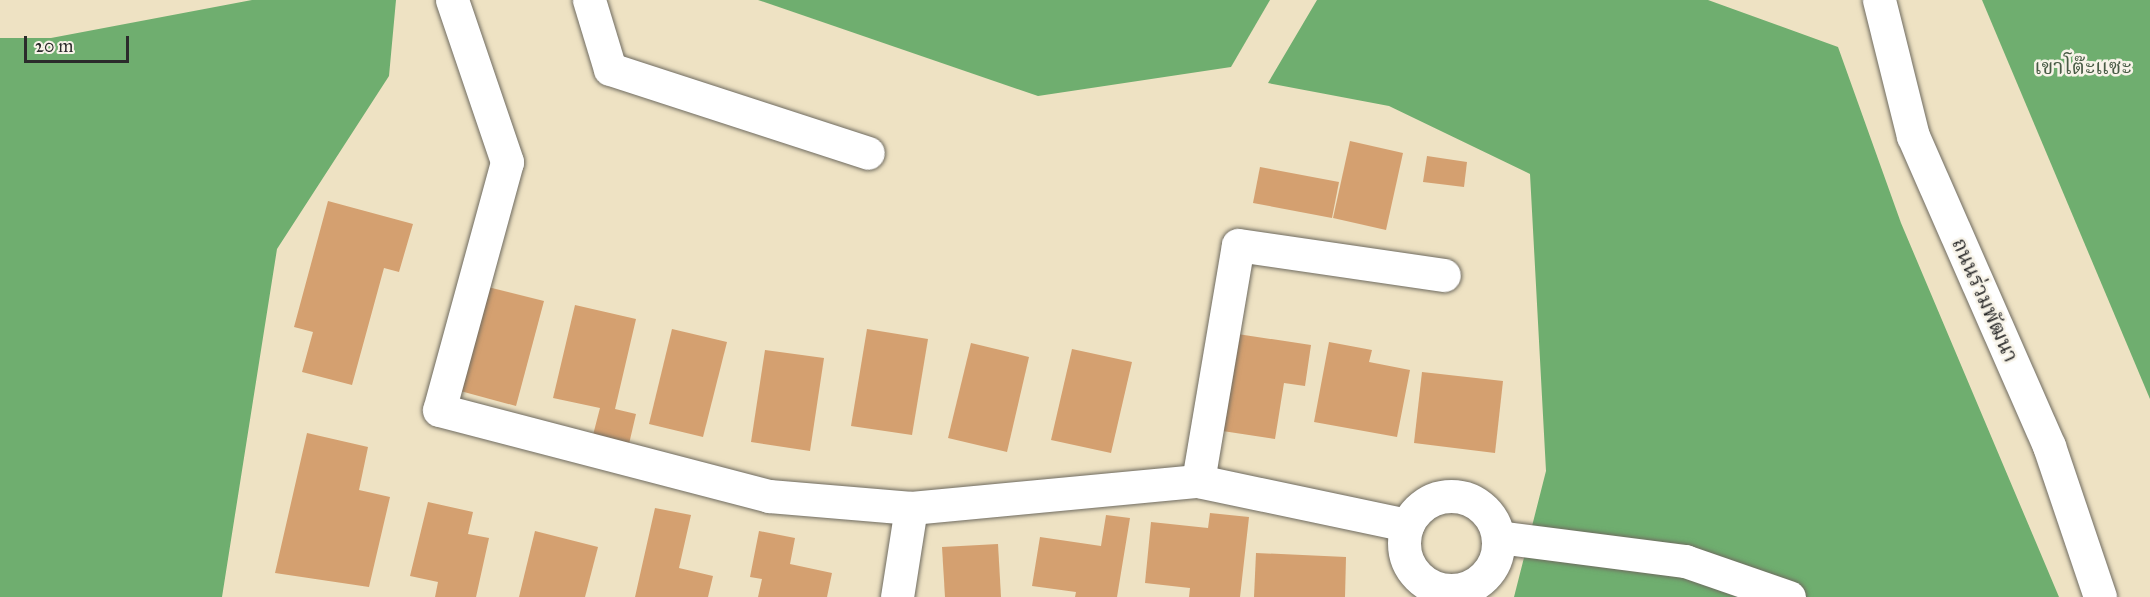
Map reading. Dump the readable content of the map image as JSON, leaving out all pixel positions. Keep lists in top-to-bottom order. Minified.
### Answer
{"streets":{"street":["ถนนร่วมพัฒนา"]},"parks":["เขาโต๊ะแซะ"],"scale_bar":"20 m"}
